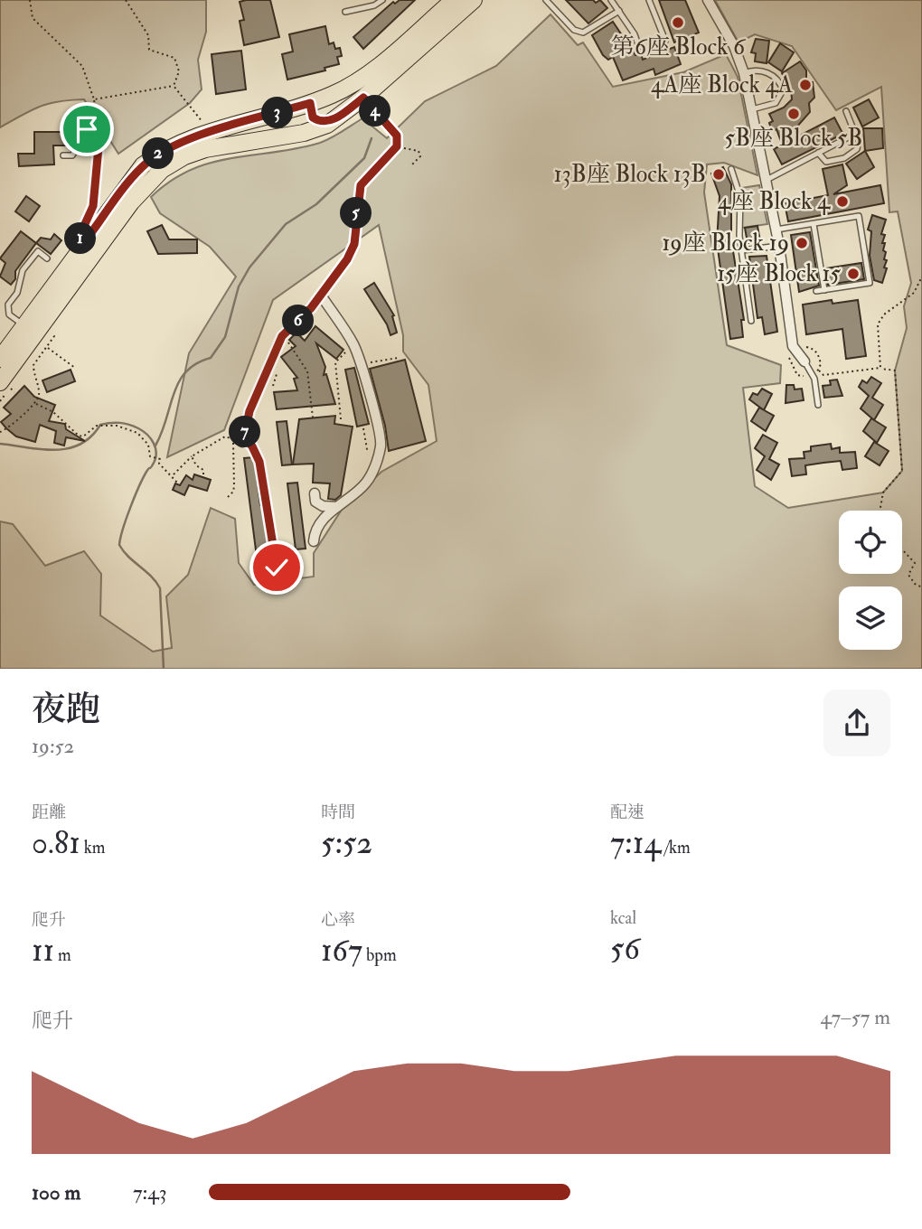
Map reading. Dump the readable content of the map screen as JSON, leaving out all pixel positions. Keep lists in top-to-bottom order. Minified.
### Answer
{"places":["第6座 Block 6","4A座 Block 4A","5B座 Block 5B","13B座 Block 13B","4座 Block 4","19座 Block 19","15座 Block 15"],"page":{"pins":["4","3","2","5","1","6","7"],"heading":["夜跑","19:52"],"stats":[["距離","0.81 km"],["時間","5:52"],["配速","7:14 /km"],["爬升","11 m"],["心率","167 bpm"],["kcal","56"]],"chart":["爬升","47–57 m"],"list":[{"name":"100 m","note":"7:43"}]}}
